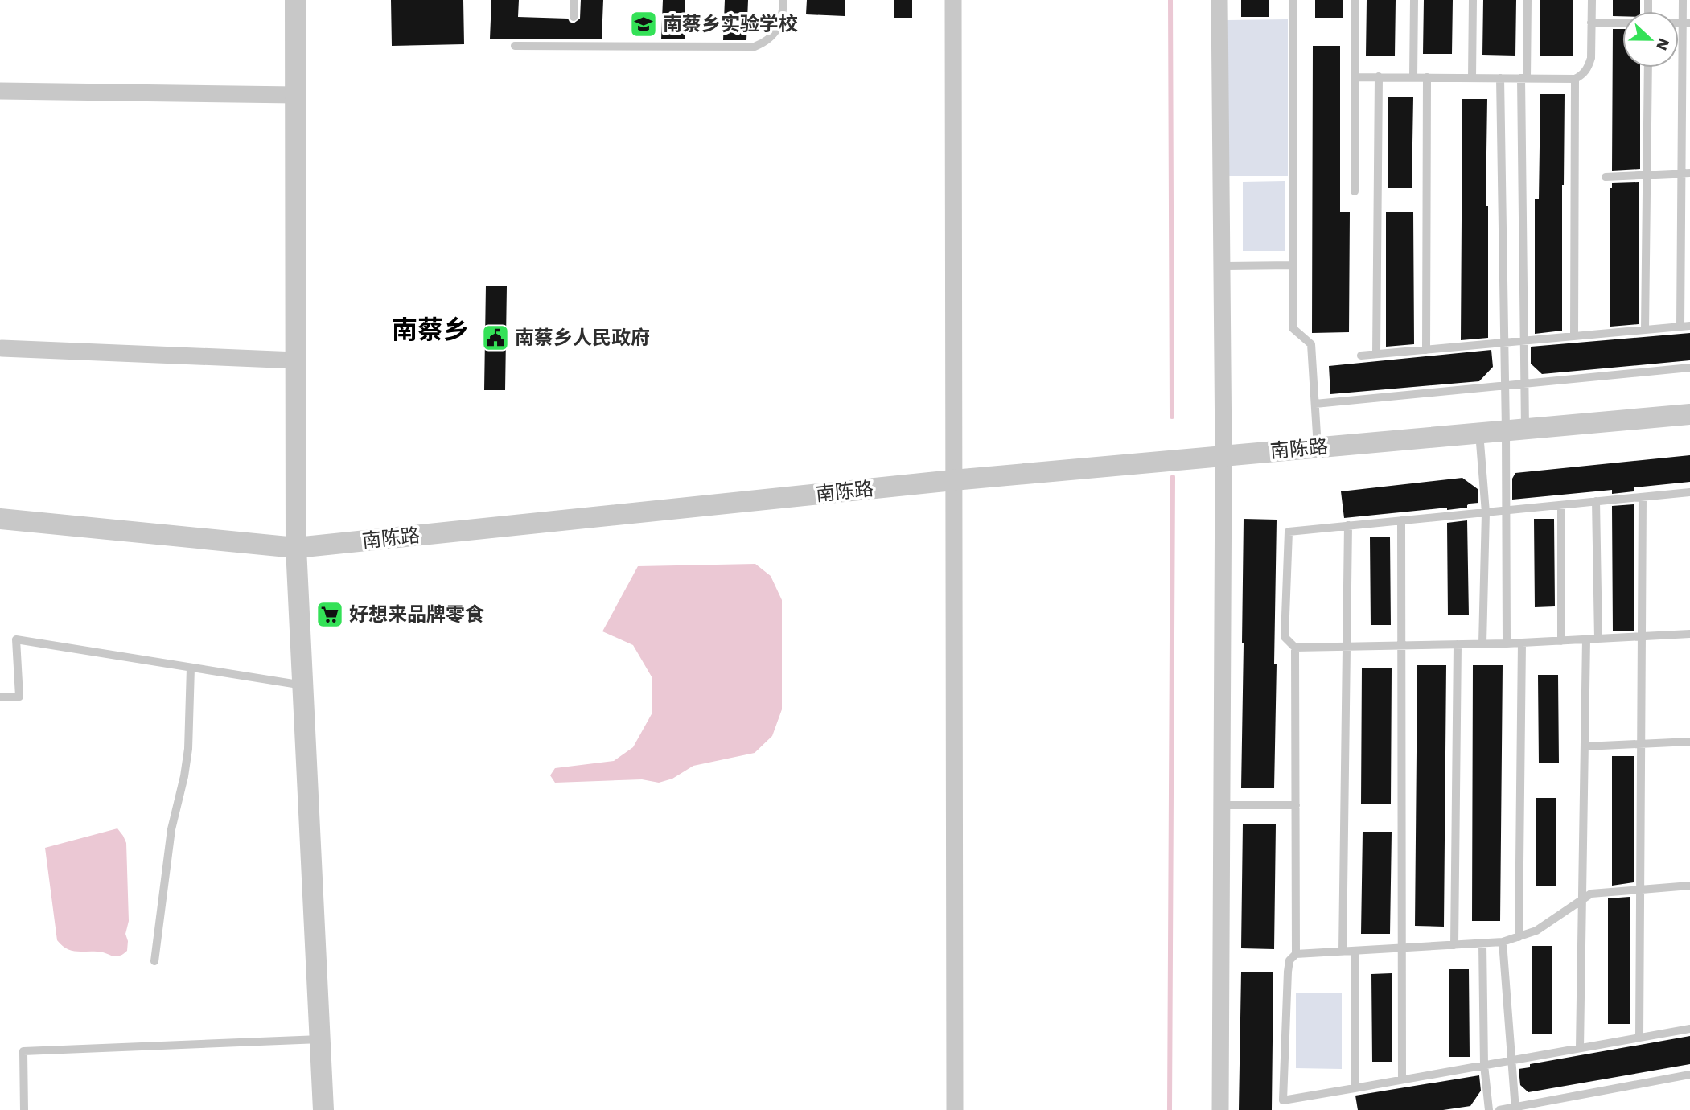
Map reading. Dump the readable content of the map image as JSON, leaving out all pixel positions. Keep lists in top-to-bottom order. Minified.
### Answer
{"streets":{"street":["南陈路"]},"districts":["南蔡乡"],"places":{"school or university":["南蔡乡实验学校"],"public building":["南蔡乡人民政府"],"supermarket":["好想来品牌零食"]},"north":"right"}
